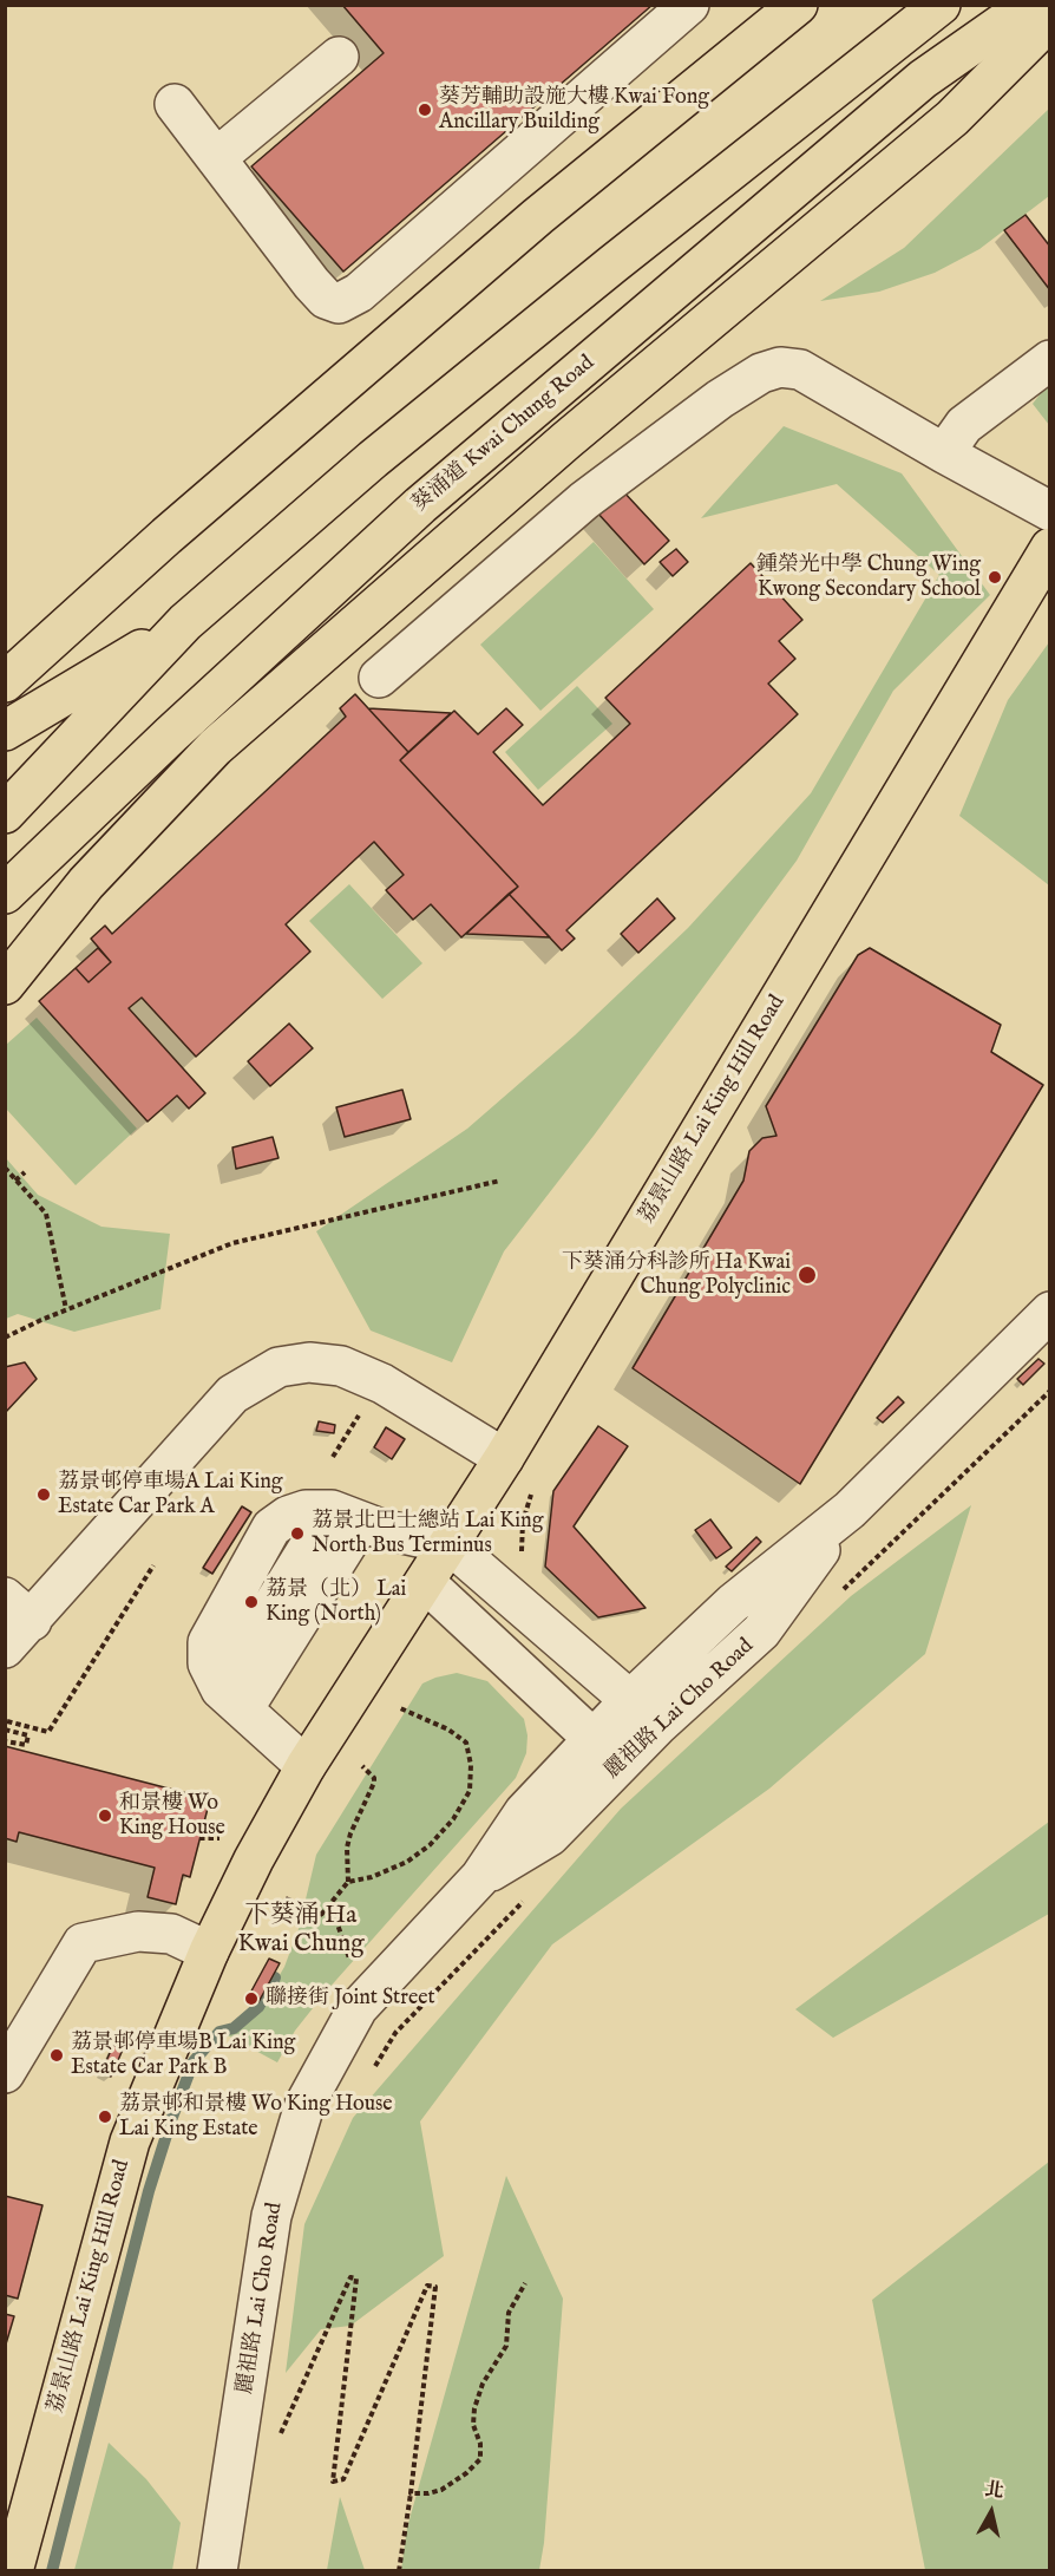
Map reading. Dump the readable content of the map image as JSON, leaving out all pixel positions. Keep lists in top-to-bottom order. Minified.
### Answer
{"streets":{"main road":["葵涌道 Kwai Chung Road","荔景山路 Lai King Hill Road"],"street":["麗祖路 Lai Cho Road"]},"districts":["下葵涌 Ha Kwai Chung"],"places":["葵芳輔助設施大樓 Kwai Fong Ancillary Building","鍾榮光中學 Chung Wing Kwong Secondary School","下葵涌分科診所 Ha Kwai Chung Polyclinic","荔景邨停車場A Lai King Estate Car Park A","荔景北巴士總站 Lai King North Bus Terminus","荔景（北） Lai King (North)","和景樓 Wo King House","聯接街 Joint Street","荔景邨停車場B Lai King Estate Car Park B","荔景邨和景樓 Wo King House Lai King Estate"],"north":"top"}
